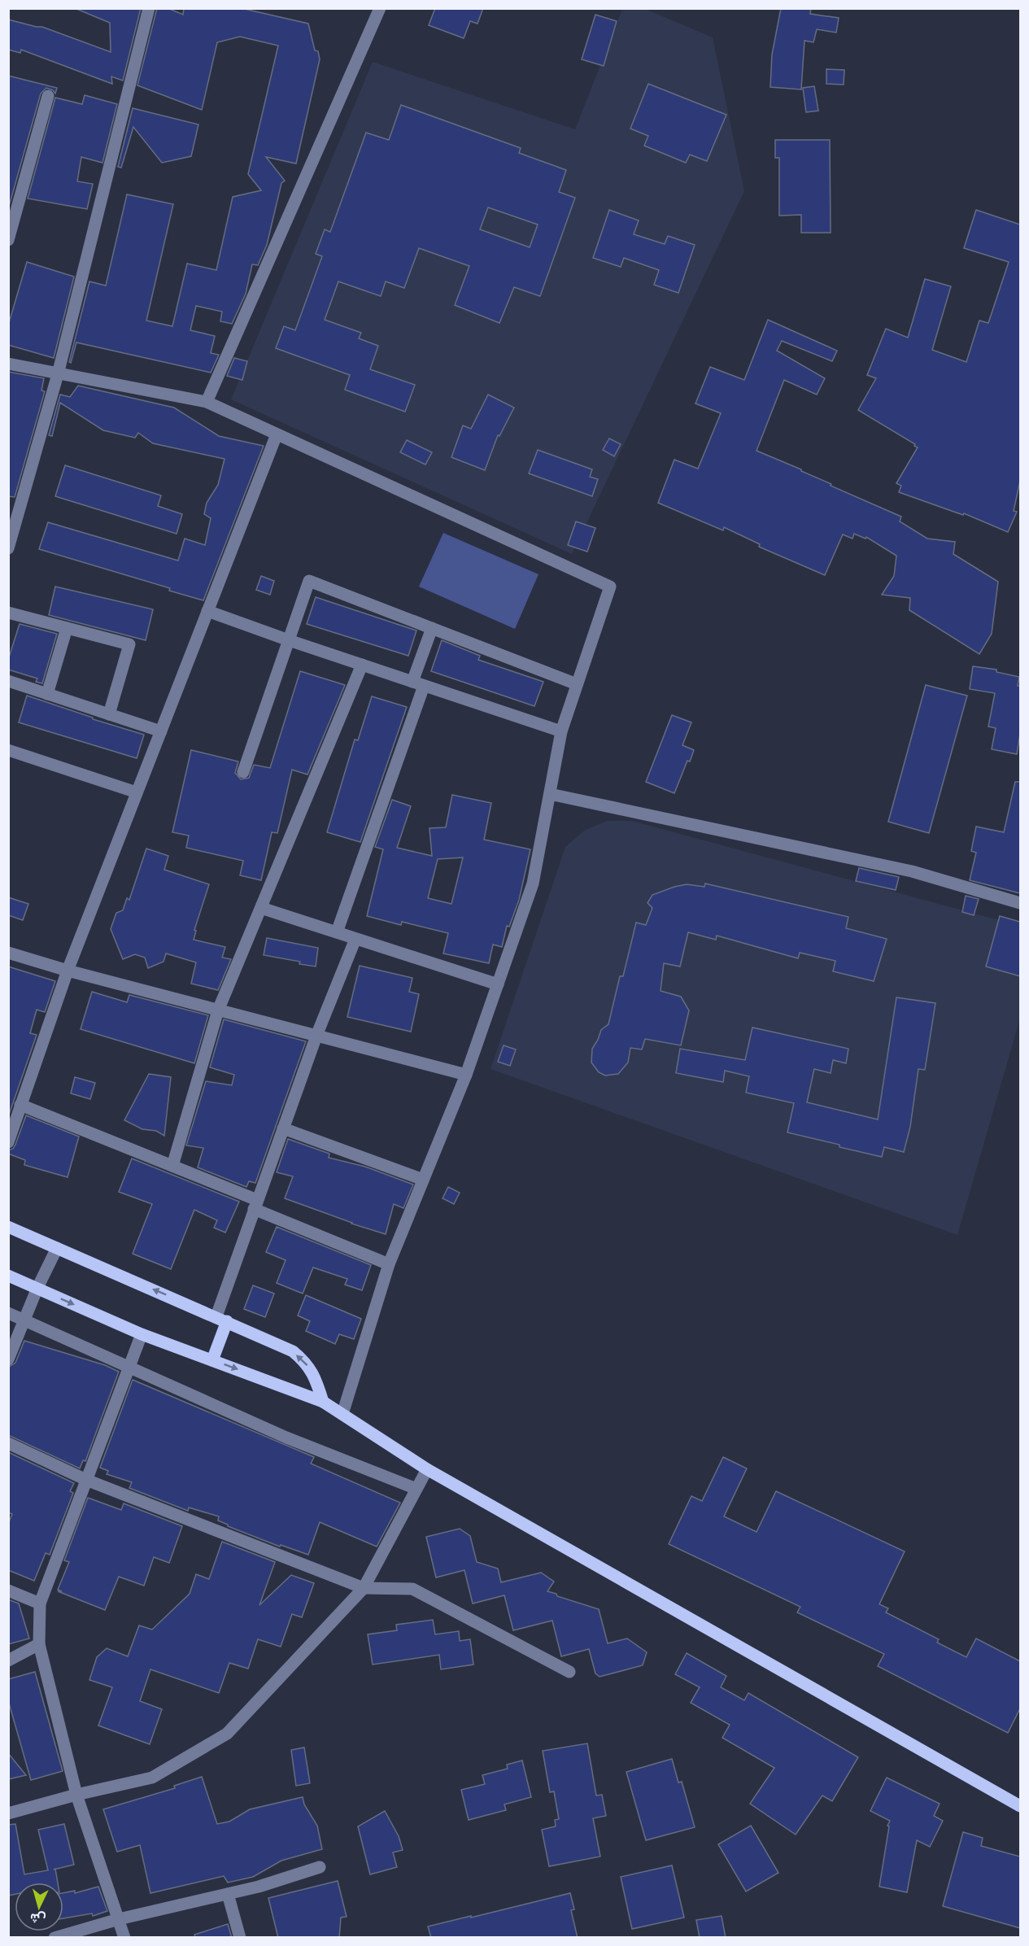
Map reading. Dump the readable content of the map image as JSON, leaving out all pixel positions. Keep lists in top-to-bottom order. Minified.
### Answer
{"north":"bottom"}
